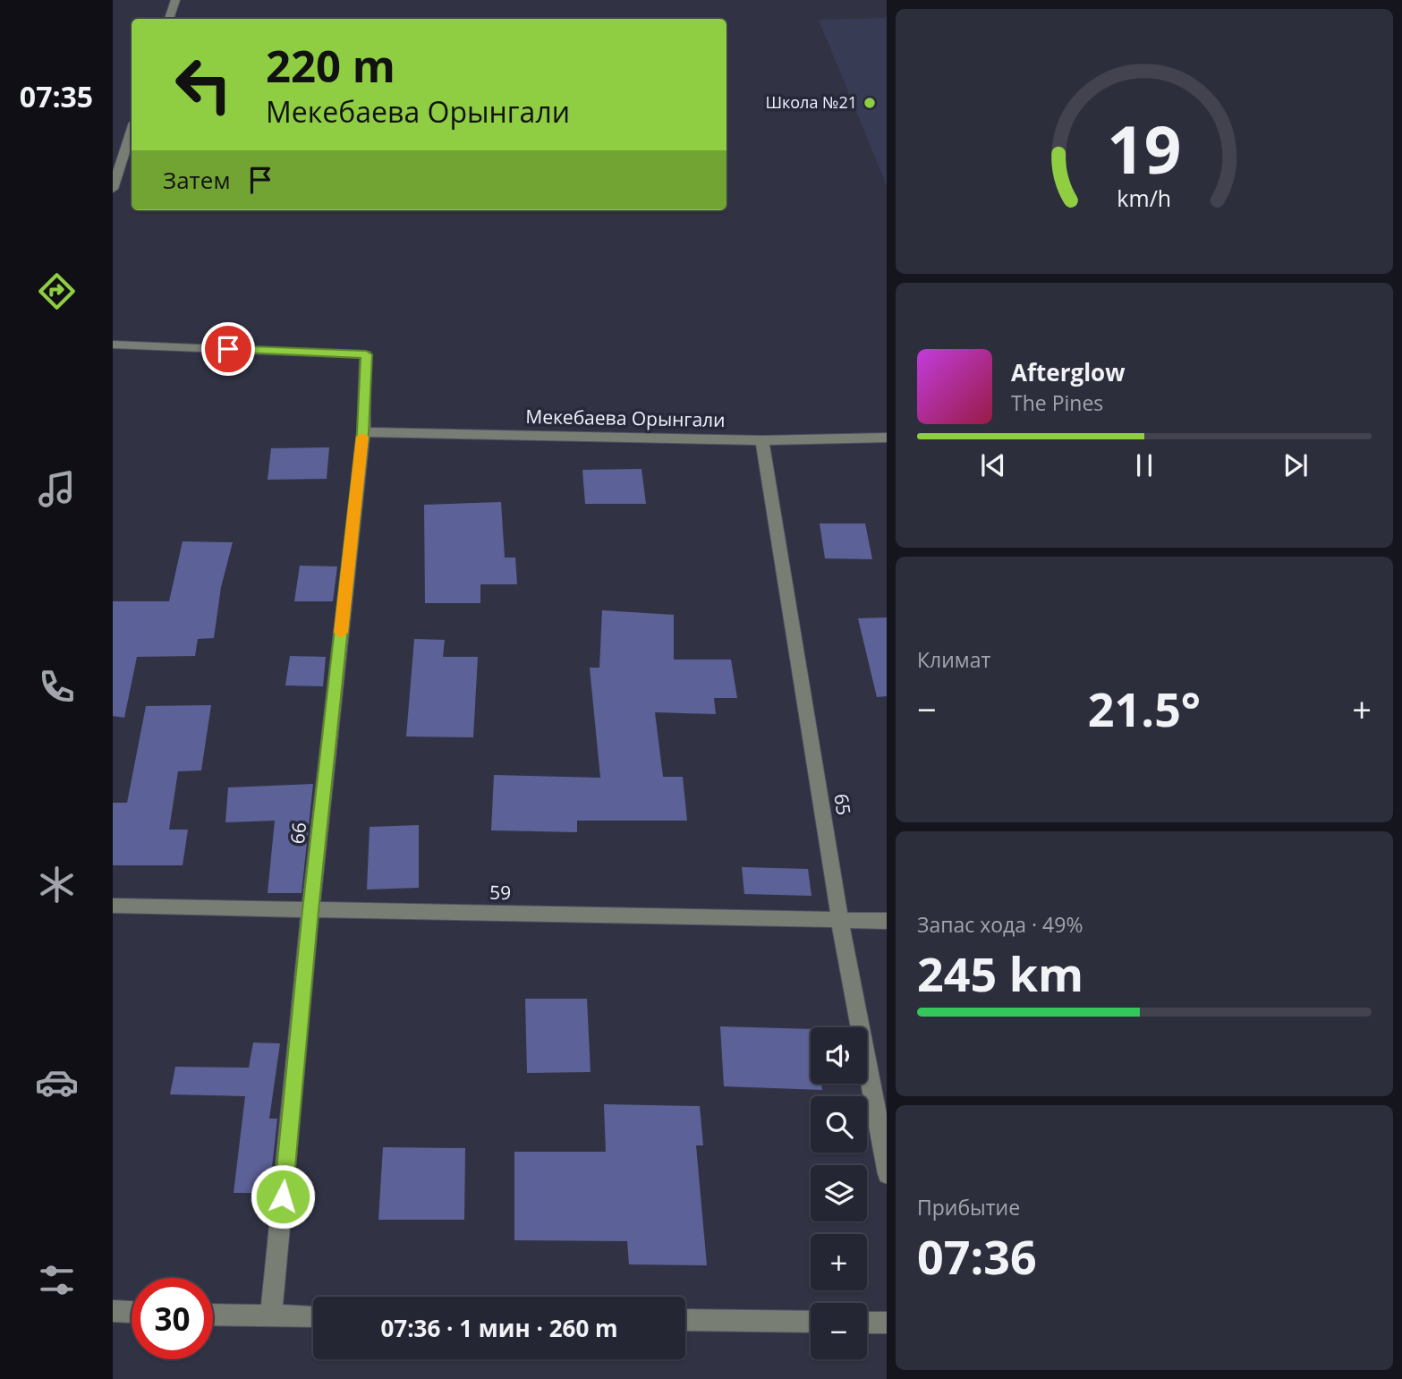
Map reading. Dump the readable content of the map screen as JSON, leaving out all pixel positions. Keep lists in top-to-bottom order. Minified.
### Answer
{"streets":{"street":["Мекебаева Орынгали","65","66","59"]},"crossings":[["Мекебаева Орынгали","65"],["Мекебаева Орынгали","66"],["65","59"],["66","59"]],"places":["Школа №21"],"page":{"tabs":"07:35","turn":["220 m","Мекебаева Орынгали"],"then":"Затем","song":["Afterglow","The Pines"],"tile":["Климат",["Запас хода · 49%","245 km"],["Прибытие","07:36"]],"heat":["−","21.5°","+"],"map_buttons":["+","−"],"limit":"30","trip":"07:36 · 1 мин · 260 m","gauge":["19","km/h"]}}
